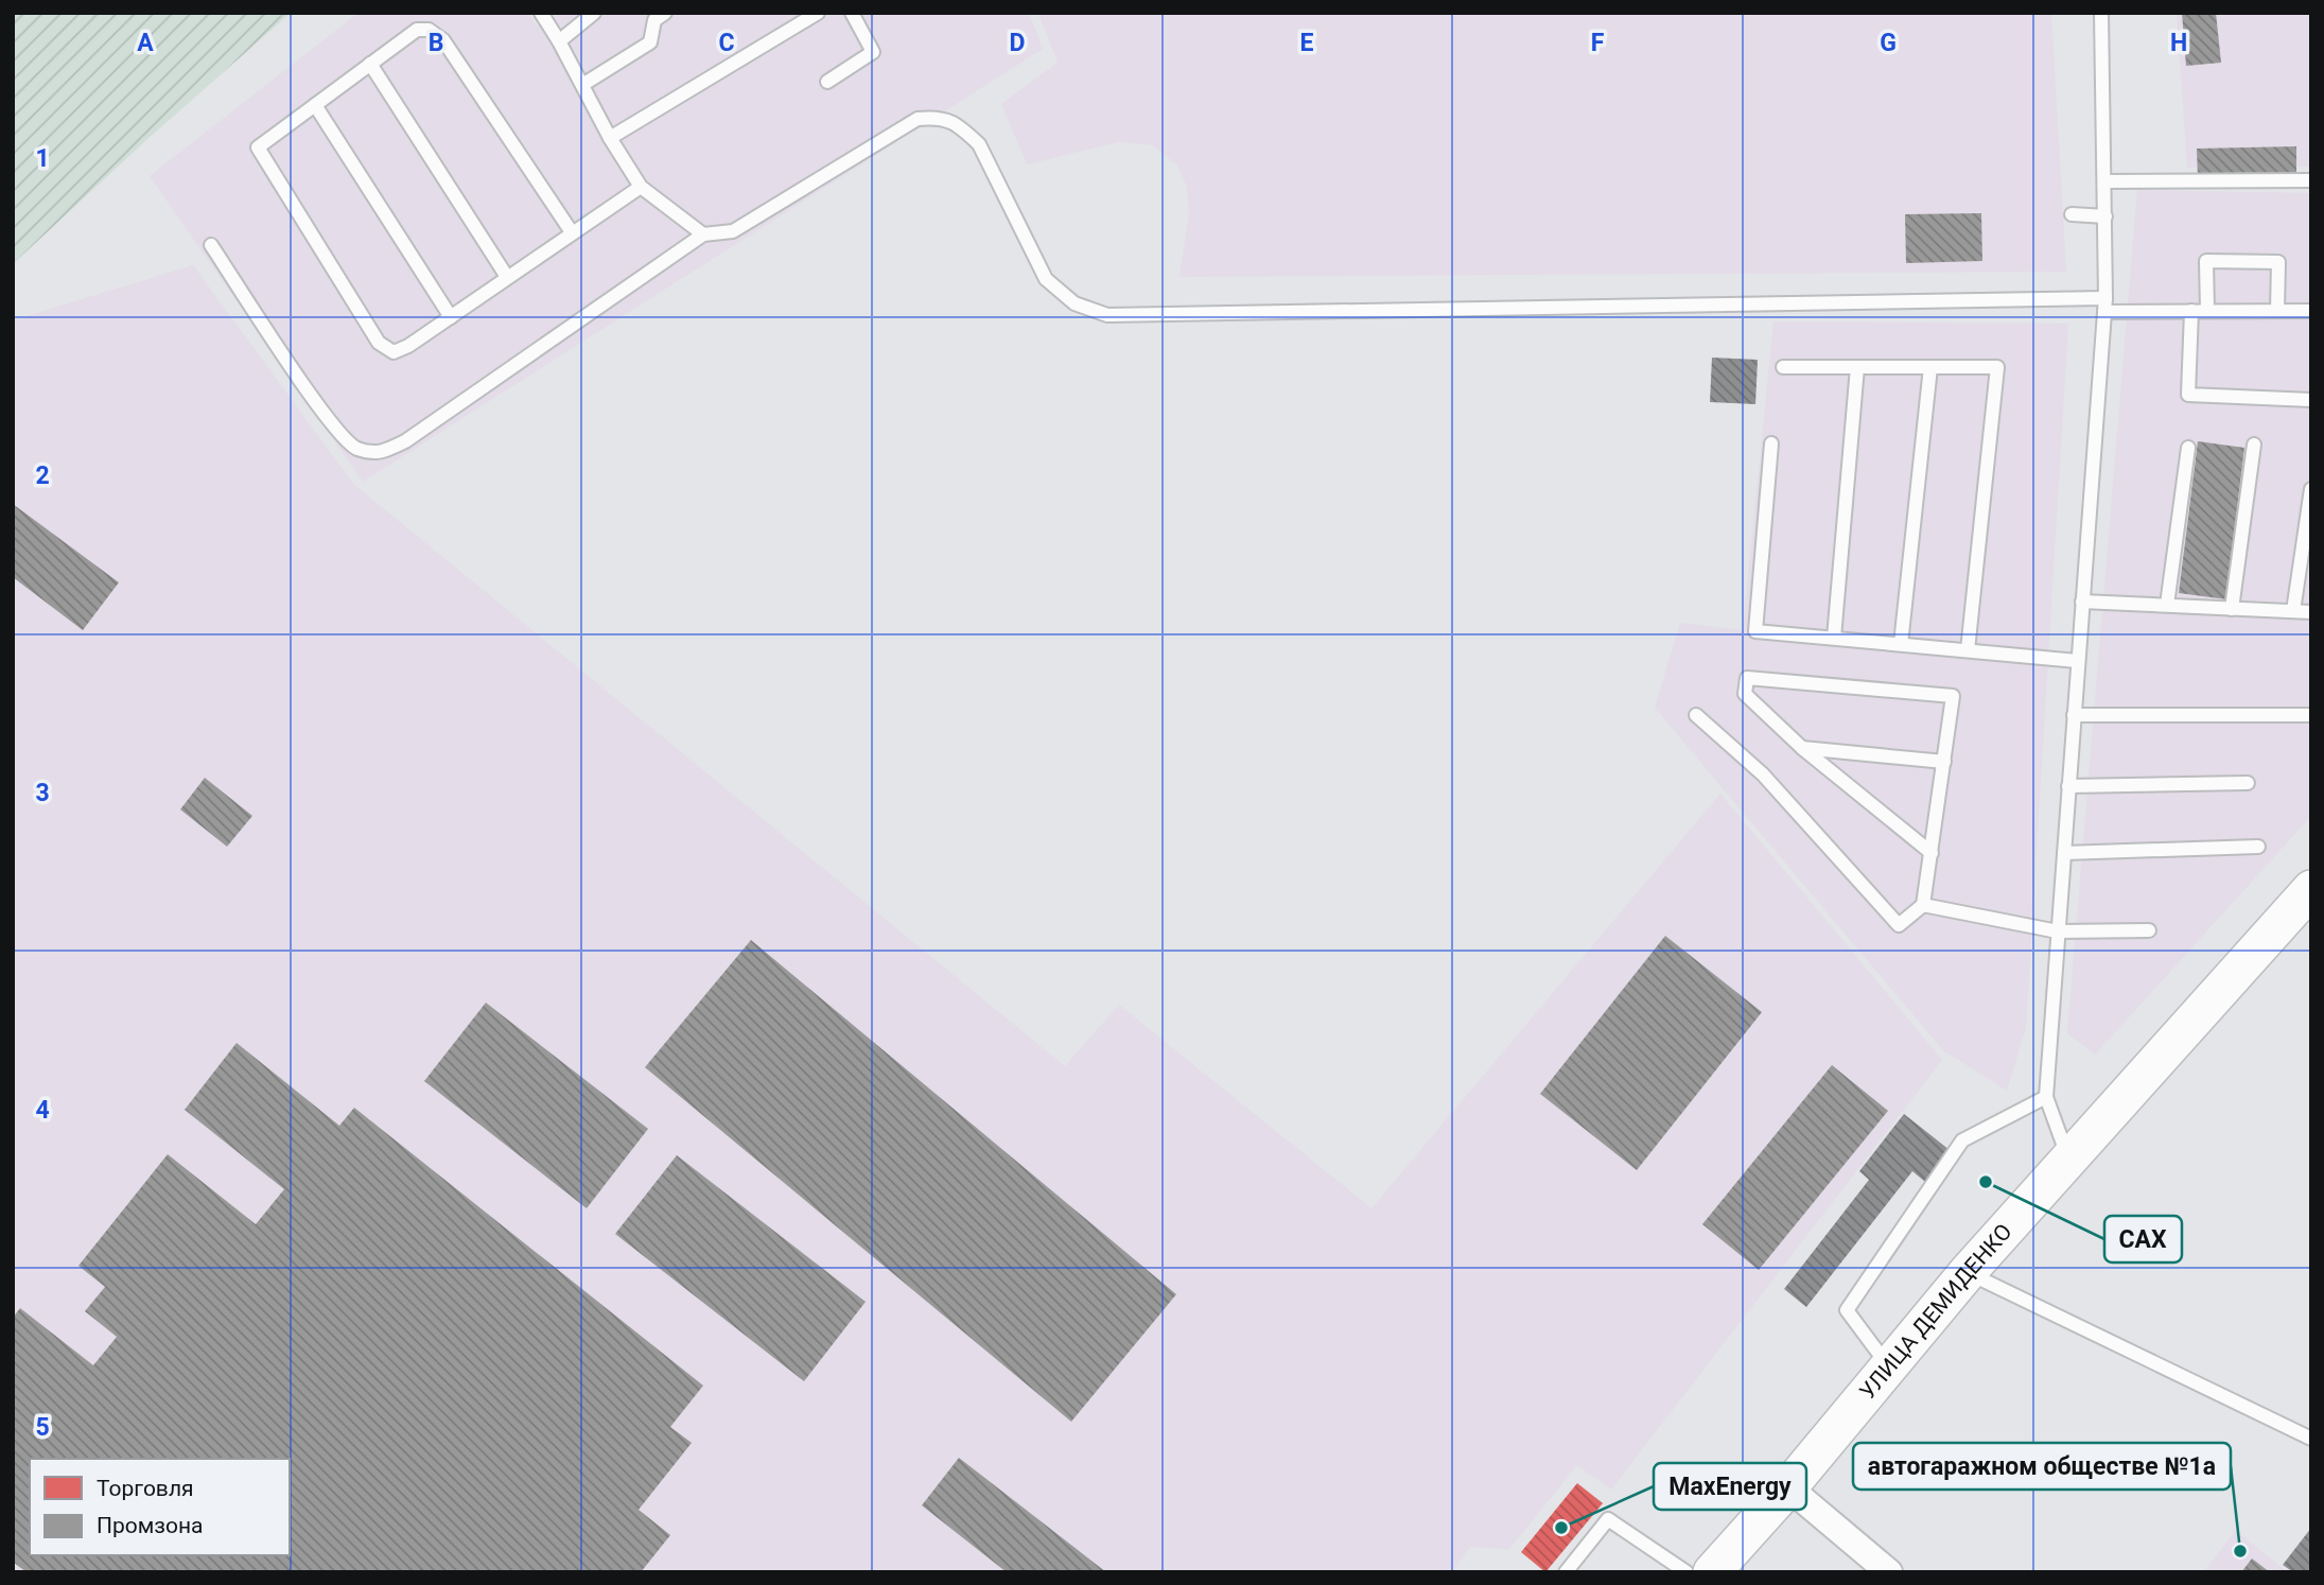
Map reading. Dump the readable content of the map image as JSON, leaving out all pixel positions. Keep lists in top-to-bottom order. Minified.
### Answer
{"streets":{"main road":["УЛИЦА ДЕМИДЕНКО"]},"places":["САХ","MaxEnergy","автогаражном обществе №1а"],"legend":["Торговля","Промзона"],"grid":{"columns":["A","B","C","D","E","F","G","H"],"rows":["1","2","3","4","5"]}}
